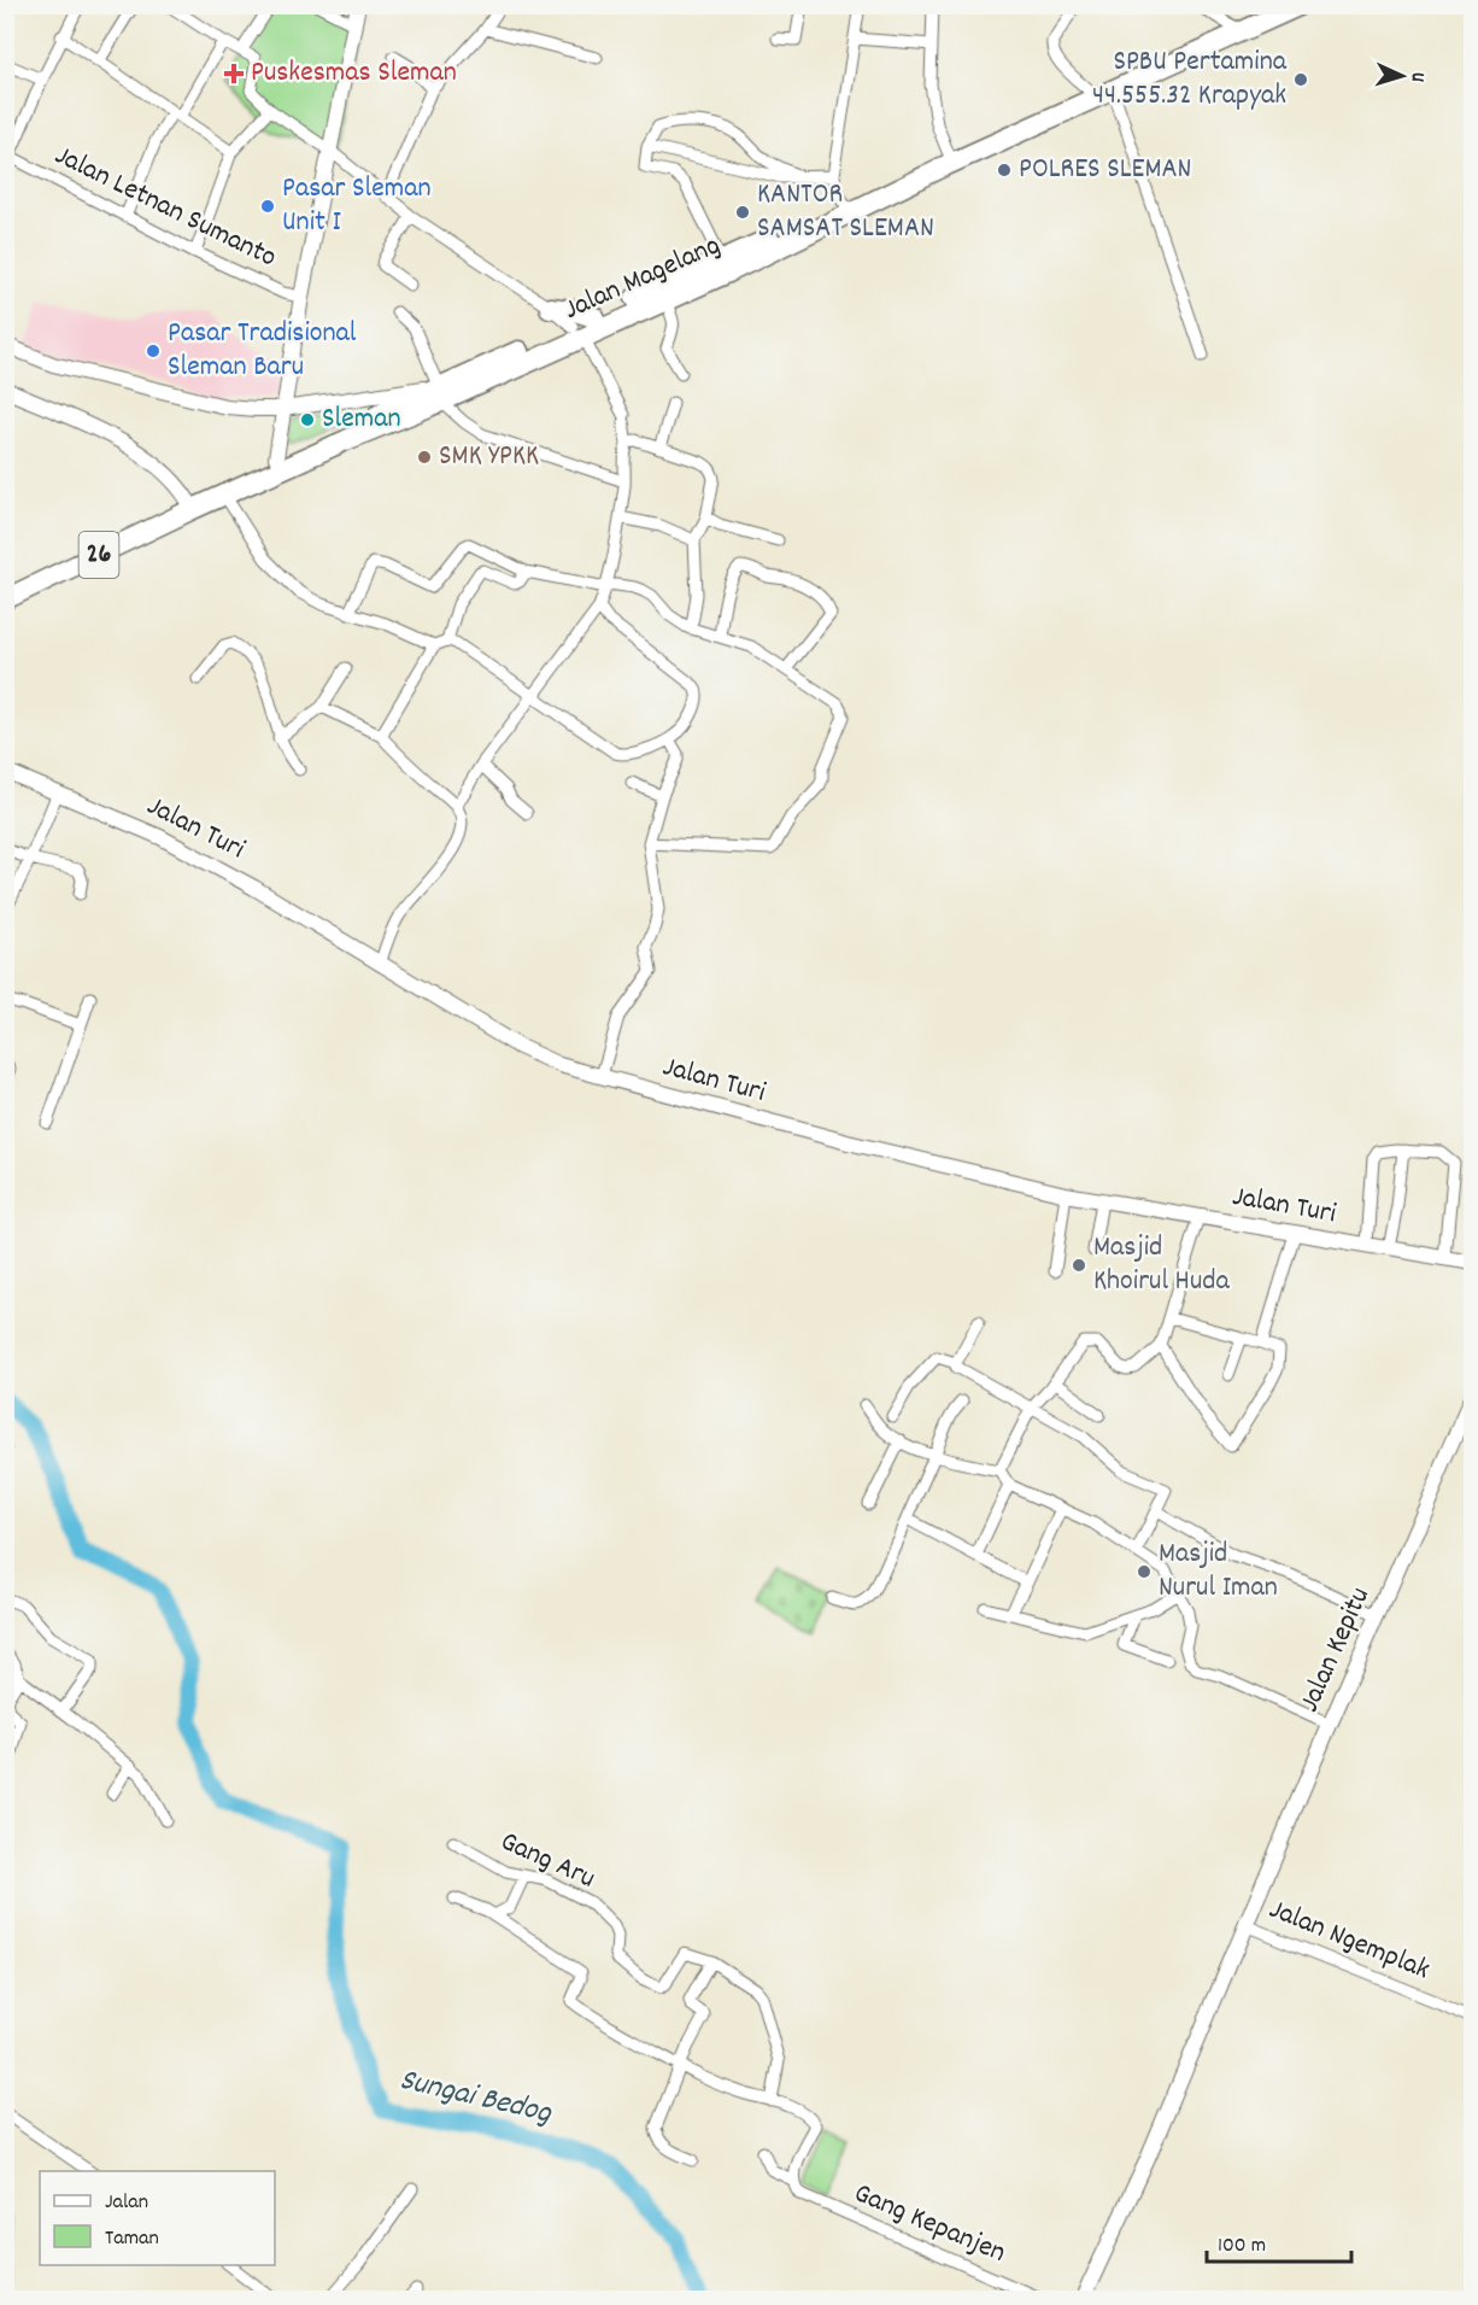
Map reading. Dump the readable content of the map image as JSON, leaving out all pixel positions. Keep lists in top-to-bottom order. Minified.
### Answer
{"streets":{"highway":["Jalan Magelang","26"],"main road":["Jalan Turi","Jalan Kepitu"],"street":["Jalan Letnan Sumanto","Gang Aru","Jalan Ngemplak","Gang Kepanjen"]},"crossings":[["Jalan Kepitu","Jalan Ngemplak"]],"water":["Sungai Bedog"],"places":{"health":["Puskesmas Sleman"],"other":["SPBU Pertamina 44.555.32 Krapyak","POLRES SLEMAN","Pasar Sleman Unit I","KANTOR SAMSAT SLEMAN","Pasar Tradisional Sleman Baru","Sleman","SMK YPKK","Masjid Khoirul Huda","Masjid Nurul Iman"]},"legend":["Jalan","Taman"],"scale_bar":"100 m","north":"right"}
